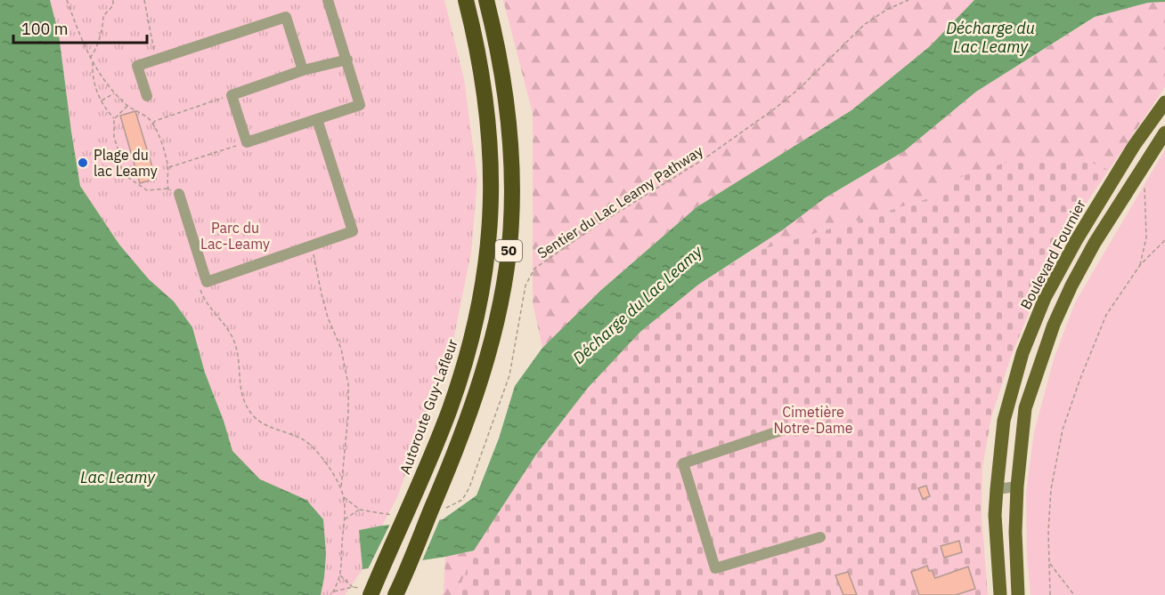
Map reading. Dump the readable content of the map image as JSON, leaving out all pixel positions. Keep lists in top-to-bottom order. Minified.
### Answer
{"streets":{"highway":["50","Autoroute Guy-Lafleur"],"main road":["Boulevard Fournier"],"path":["Sentier du Lac Leamy Pathway"]},"water":["Décharge du Lac Leamy","Lac Leamy"],"parks":["Parc du Lac-Leamy","Cimetière Notre-Dame"],"places":["Plage du lac Leamy"],"scale_bar":"100 m"}
